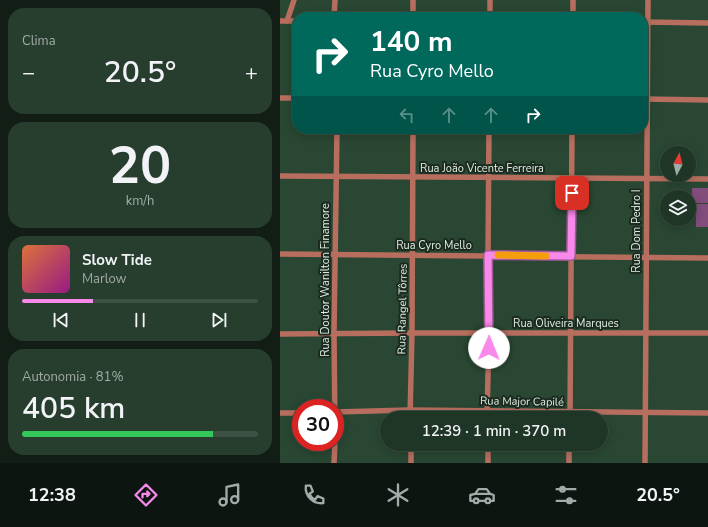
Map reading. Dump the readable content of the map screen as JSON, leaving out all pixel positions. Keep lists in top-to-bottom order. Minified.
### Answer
{"streets":{"street":["Rua João Vicente Ferreira","Rua Dom Pedro I","Rua Cyro Mello","Rua Doutor Wanilton Finamore","Rua Rangel Tôrres","Rua Oliveira Marques","Rua Major Capilé"]},"crossings":[["Rua João Vicente Ferreira","Rua Dom Pedro I"],["Rua João Vicente Ferreira","Rua Doutor Wanilton Finamore"],["Rua João Vicente Ferreira","Rua Rangel Tôrres"],["Rua Dom Pedro I","Rua Cyro Mello"],["Rua Dom Pedro I","Rua Oliveira Marques"],["Rua Dom Pedro I","Rua Major Capilé"],["Rua Cyro Mello","Rua Doutor Wanilton Finamore"],["Rua Cyro Mello","Rua Rangel Tôrres"],["Rua Doutor Wanilton Finamore","Rua Oliveira Marques"],["Rua Rangel Tôrres","Rua Oliveira Marques"],["Rua Rangel Tôrres","Rua Major Capilé"]],"north":"top","page":{"tile":["Clima",["20","km/h"],["Autonomia · 81%","405 km"]],"turn":["140 m","Rua Cyro Mello"],"heat":["−","20.5°","+"],"song":["Slow Tide","Marlow"],"limit":"30","trip":"12:39 · 1 min · 370 m","tabs":["12:38","20.5°"]}}
